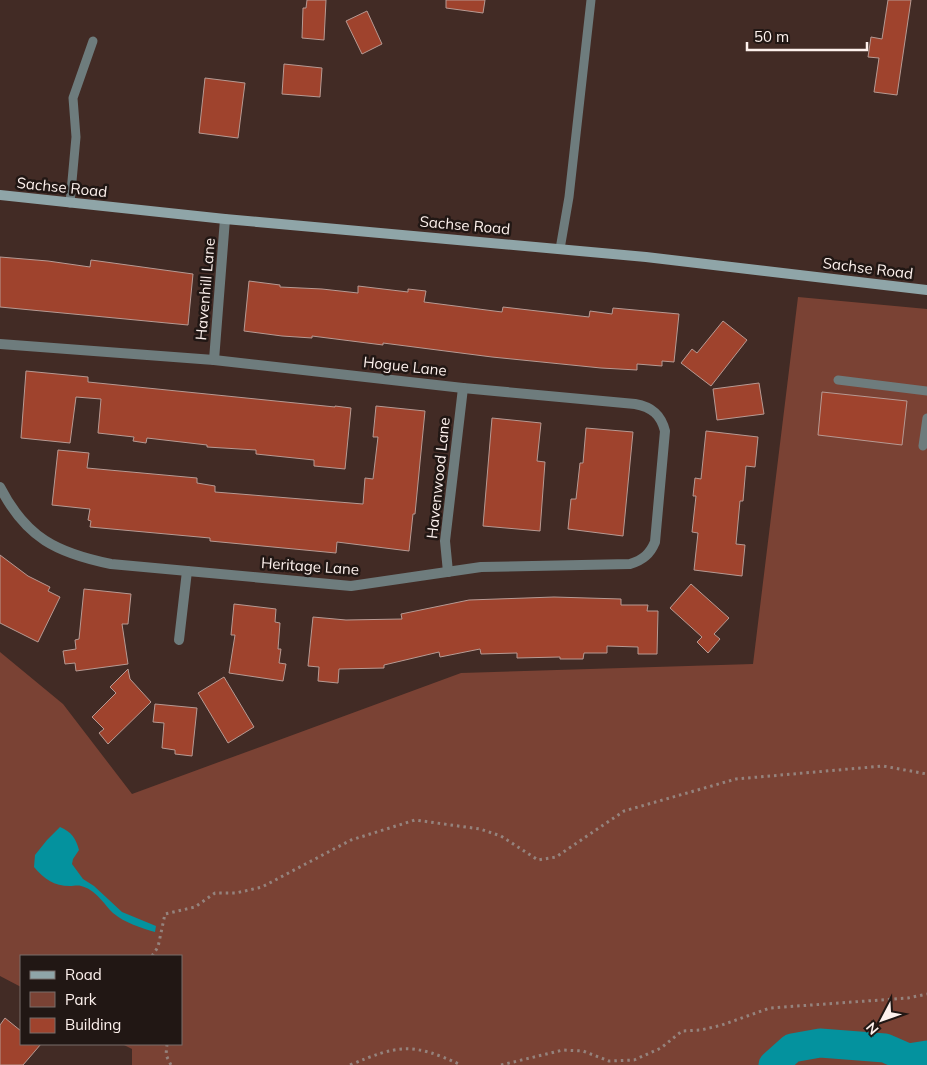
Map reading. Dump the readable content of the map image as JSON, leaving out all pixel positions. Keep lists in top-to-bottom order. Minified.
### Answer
{"streets":{"main road":["Sachse Road"],"street":["Havenhill Lane","Hogue Lane","Havenwood Lane","Heritage Lane"]},"crossings":[["Sachse Road","Havenhill Lane"],["Havenhill Lane","Hogue Lane"],["Hogue Lane","Havenwood Lane"],["Hogue Lane","Heritage Lane"],["Havenwood Lane","Heritage Lane"]],"legend":["Road","Park","Building"],"scale_bar":"50 m","north":"bottom left"}
